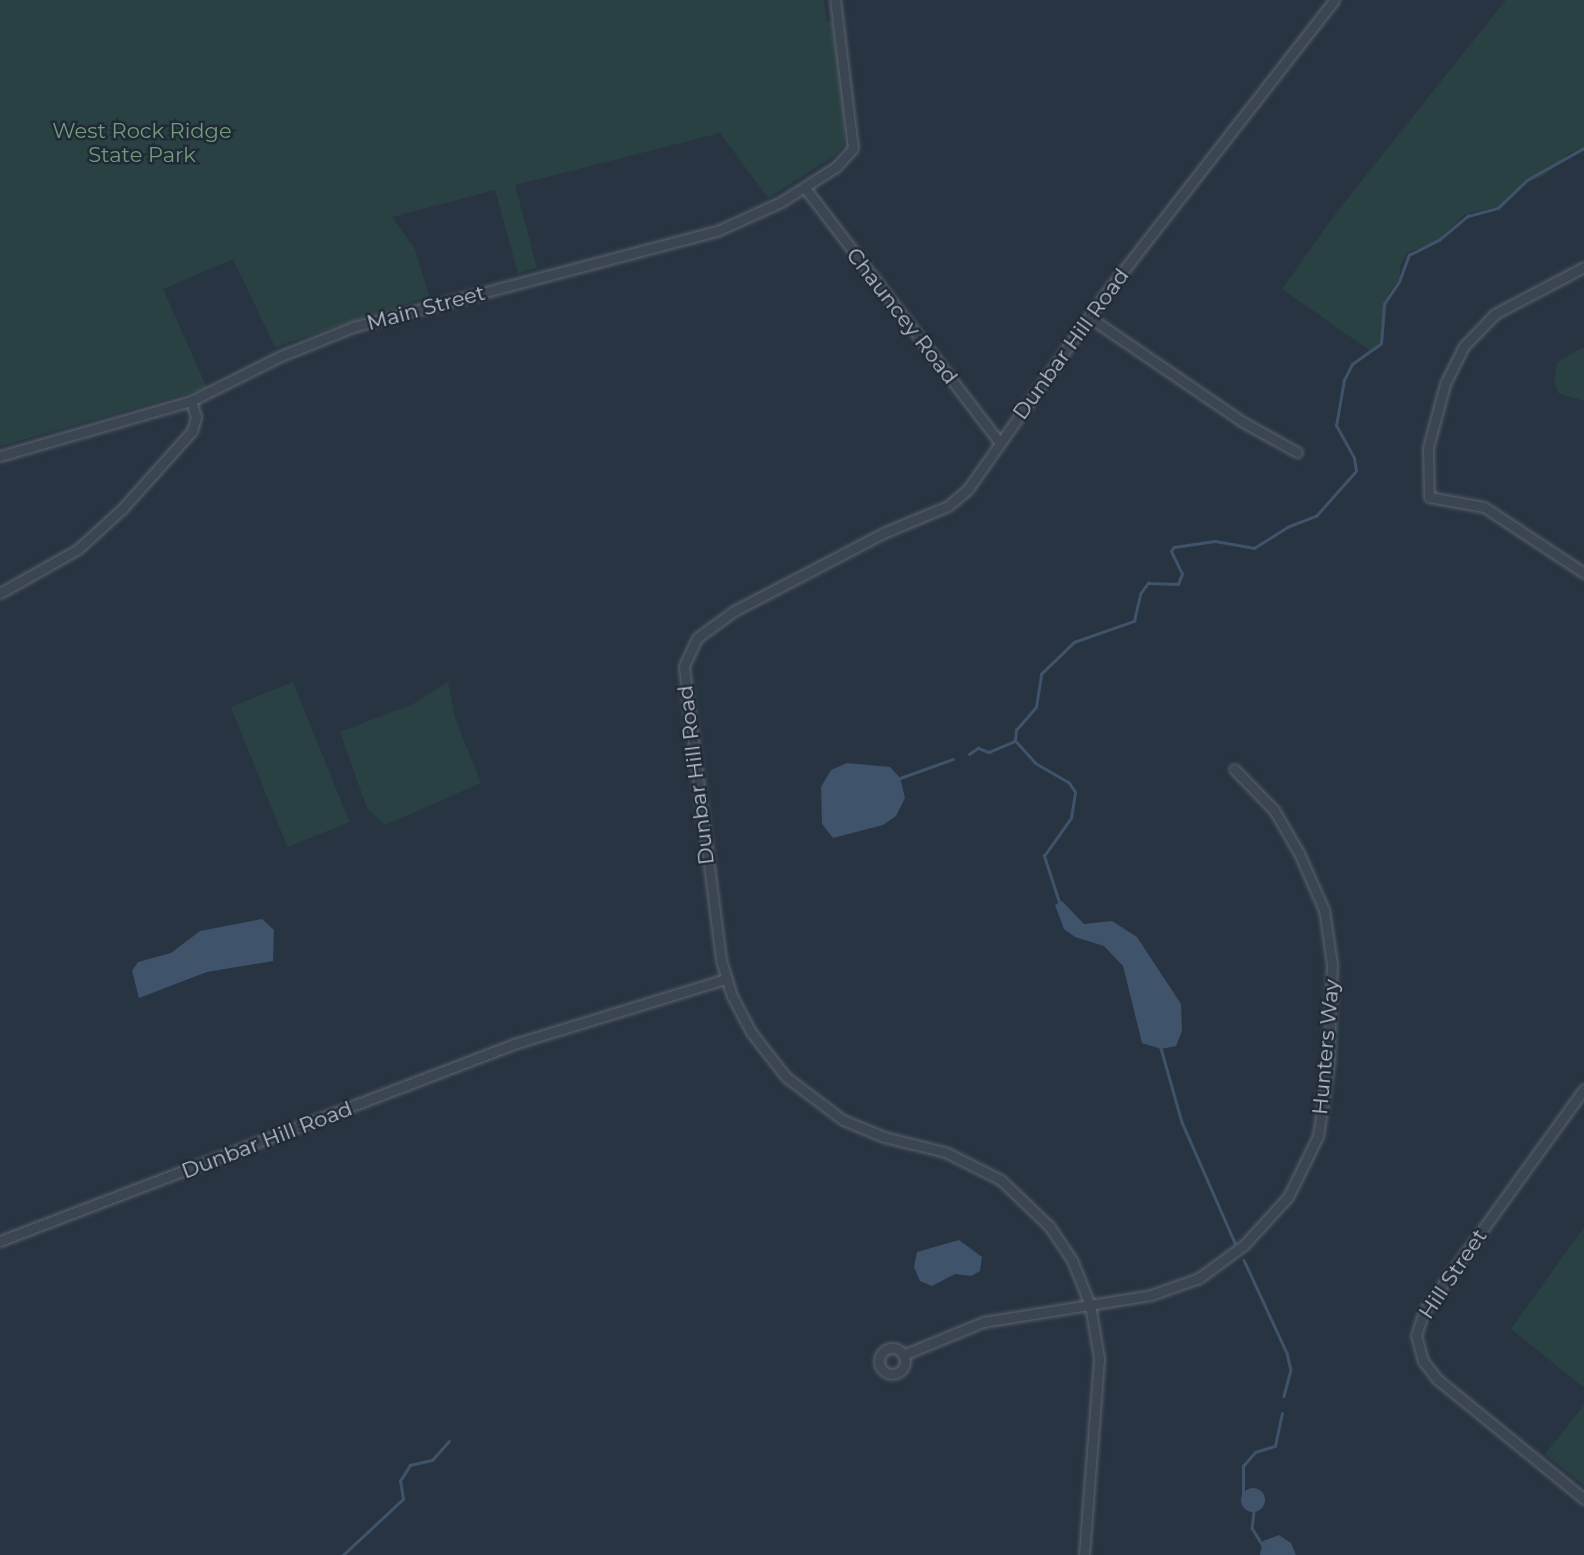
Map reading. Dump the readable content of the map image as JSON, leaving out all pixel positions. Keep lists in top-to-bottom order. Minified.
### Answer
{"streets":{"street":["Main Street","Chauncey Road","Dunbar Hill Road","Hunters Way","Hill Street"]},"crossings":[["Main Street","Chauncey Road"],["Chauncey Road","Dunbar Hill Road"]],"parks":["West Rock Ridge State Park"]}
